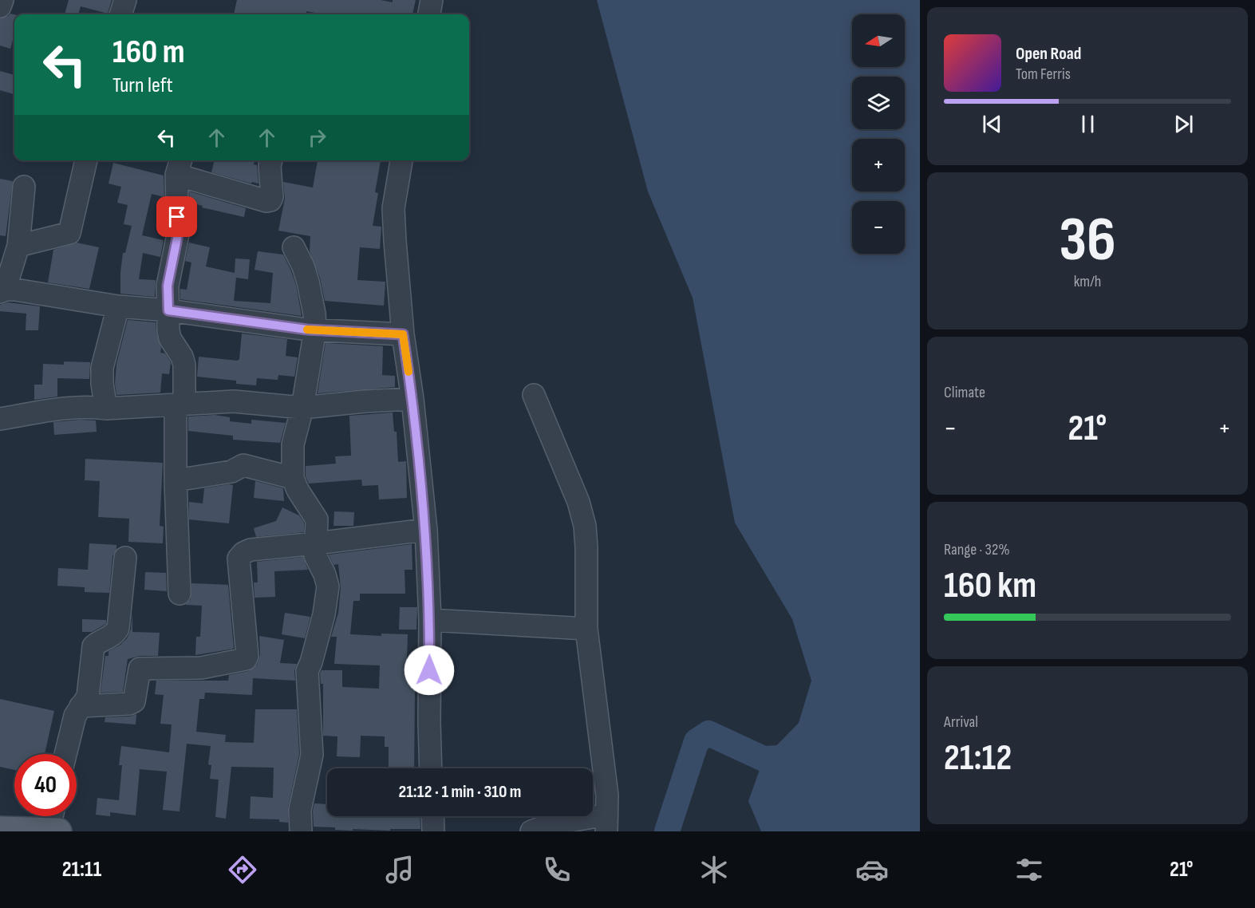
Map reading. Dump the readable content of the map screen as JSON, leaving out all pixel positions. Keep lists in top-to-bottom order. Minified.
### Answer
{"north":"left","page":{"map_buttons":["+","−"],"turn":["160 m","Turn left"],"song":["Open Road","Tom Ferris"],"tile":[["36","km/h"],"Climate",["Range · 32%","160 km"],["Arrival","21:12"]],"heat":["−","21°","+"],"limit":"40","trip":"21:12 · 1 min · 310 m","tabs":["21:11","21°"]}}
